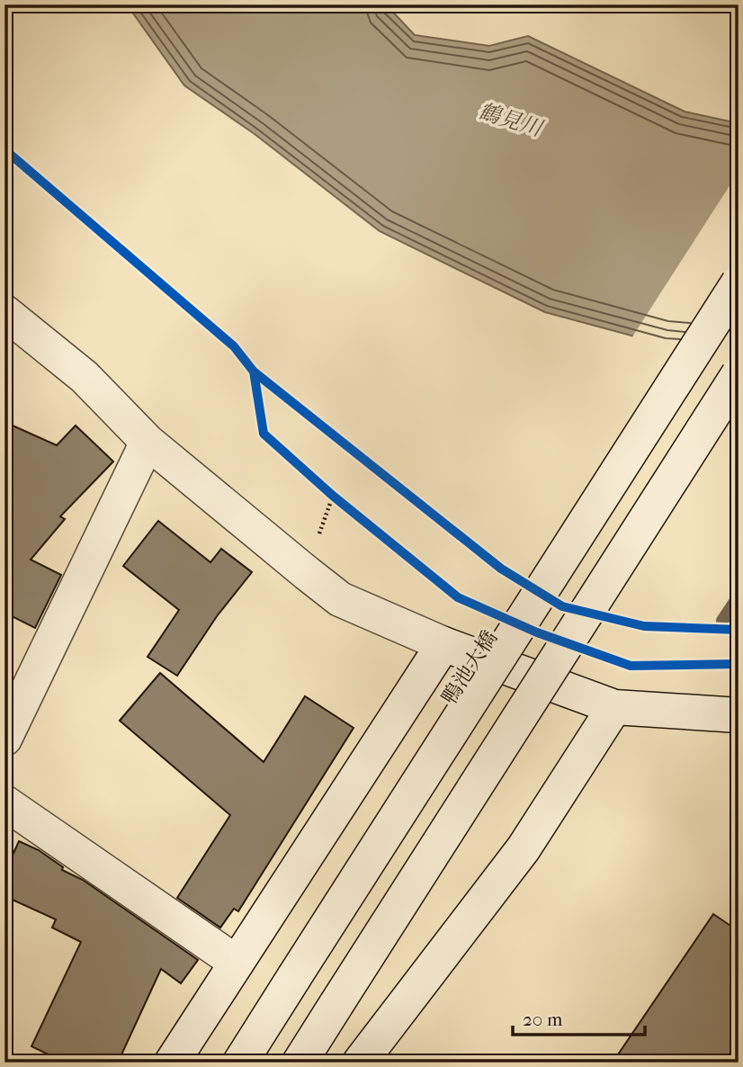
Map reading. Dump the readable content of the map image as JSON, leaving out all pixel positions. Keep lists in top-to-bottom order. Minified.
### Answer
{"streets":{"street":["鴨池大橋"]},"water":["鶴見川"],"scale_bar":"20 m"}
